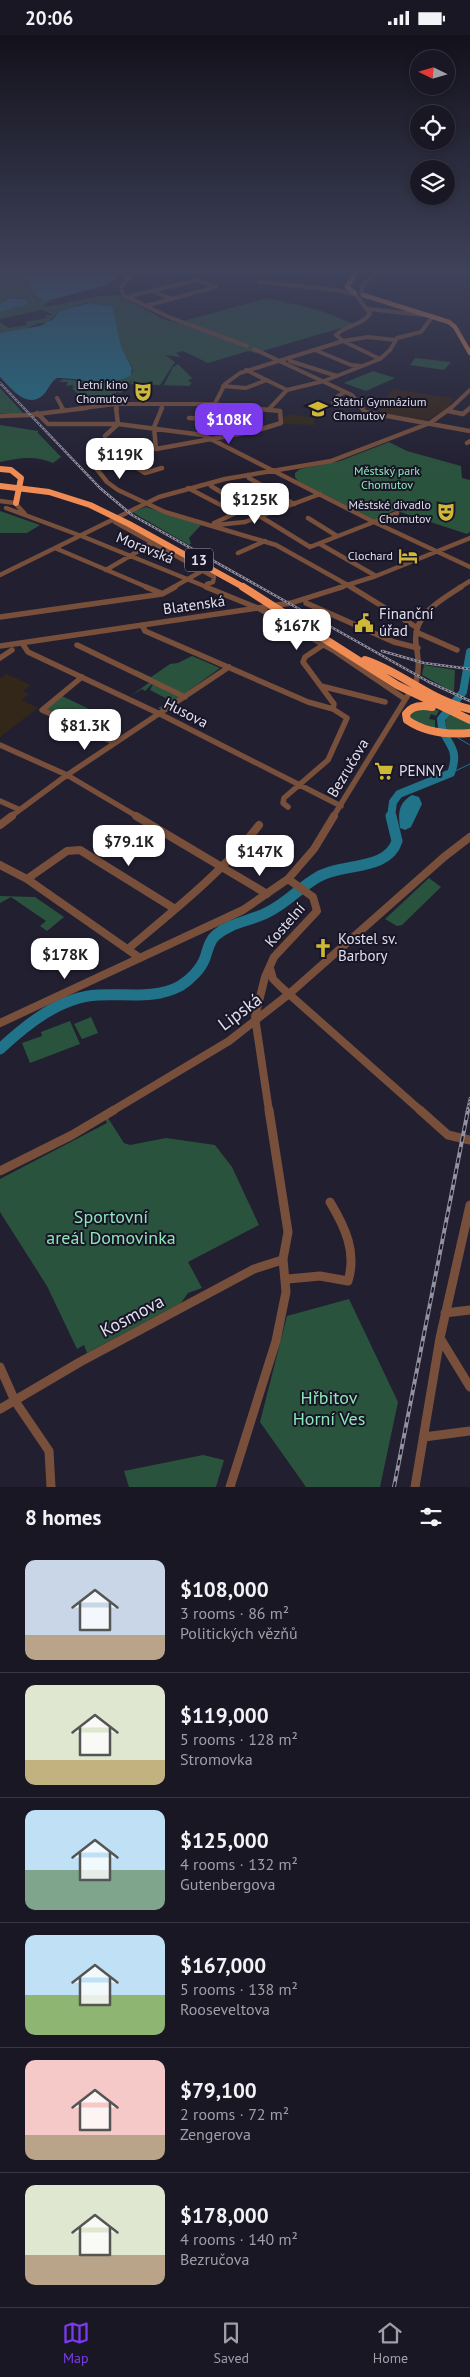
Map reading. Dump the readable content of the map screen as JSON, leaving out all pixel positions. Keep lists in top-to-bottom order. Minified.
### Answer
{"streets":{"highway":["13"],"street":["Moravská","Blatenská","Husova","Bezručova","Kostelní","Lipská","Kosmova"]},"crossings":[["Moravská","Blatenská"],["Moravská","Bezručova"],["Blatenská","Husova"],["Husova","Bezručova"],["Bezručova","Kostelní"],["Kostelní","Lipská"]],"parks":["Městský park Chomutov","Sportovní areál Domovinka","Hřbitov Horní Ves"],"places":{"theatre":["Letní kino Chomutov","Městské divadlo Chomutov"],"school or university":["Státní Gymnázium Chomutov"],"hotel":["Clochard"],"public building":["Finanční úřad"],"supermarket":["PENNY"],"church":["Kostel sv. Barbory"]},"north":"left","page":{"status":"20:06","price":["$108K","$119K","$125K","$167K","$81.3K","$79.1K","$147K","$178K"],"heading":"8 homes","list":[{"name":"$108,000","note":"3 rooms · 86 m² · Politických vězňů"},{"name":"$119,000","note":"5 rooms · 128 m² · Stromovka"},{"name":"$125,000","note":"4 rooms · 132 m² · Gutenbergova"},{"name":"$167,000","note":"5 rooms · 138 m² · Rooseveltova"},{"name":"$79,100","note":"2 rooms · 72 m² · Zengerova"},{"name":"$178,000","note":"4 rooms · 140 m² · Bezručova"}],"tabs":["Map","Saved","Home"]}}
